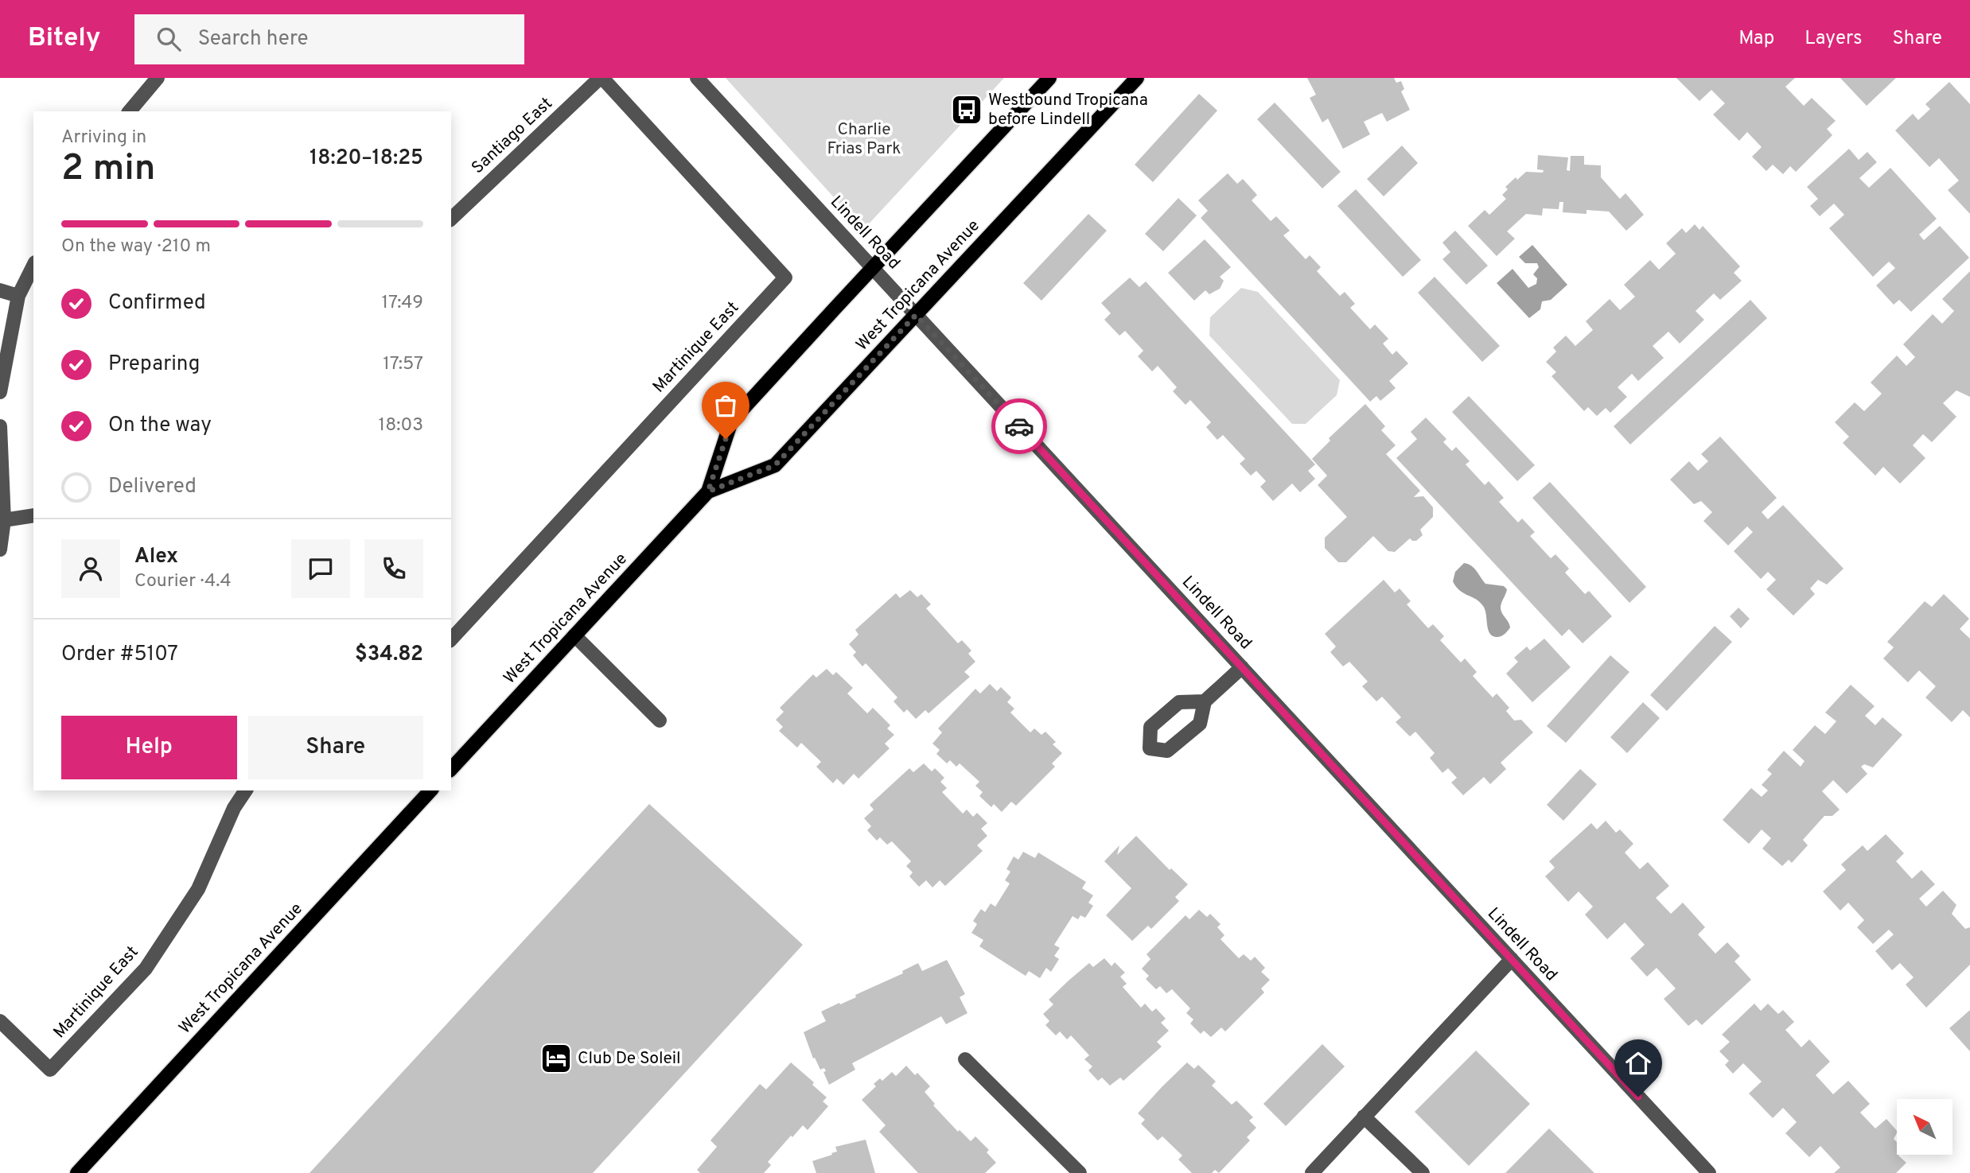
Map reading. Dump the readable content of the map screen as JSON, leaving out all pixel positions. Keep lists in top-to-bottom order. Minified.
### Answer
{"streets":{"main road":["West Tropicana Avenue"],"street":["Santiago East","Lindell Road","Martinique East"]},"crossings":[["Santiago East","Martinique East"],["Lindell Road","West Tropicana Avenue"]],"parks":["Charlie Frias Park"],"places":{"bus stop":["Westbound Tropicana before Lindell"],"hotel":["Club De Soleil"]},"north":"top left","page":{"header":"Bitely","search":"Search here","nav":["Map","Layers","Share"],"heading":["2 min","Arriving in","18:20–18:25"],"panel":["Alex","Courier · 4.4","Order #5107","$34.82"],"bar":"On the way · 210 m","list":[["Confirmed","17:49"],["Preparing","17:57"],["On the way","18:03"],"Delivered"],"buttons":["Help","Share"]}}
